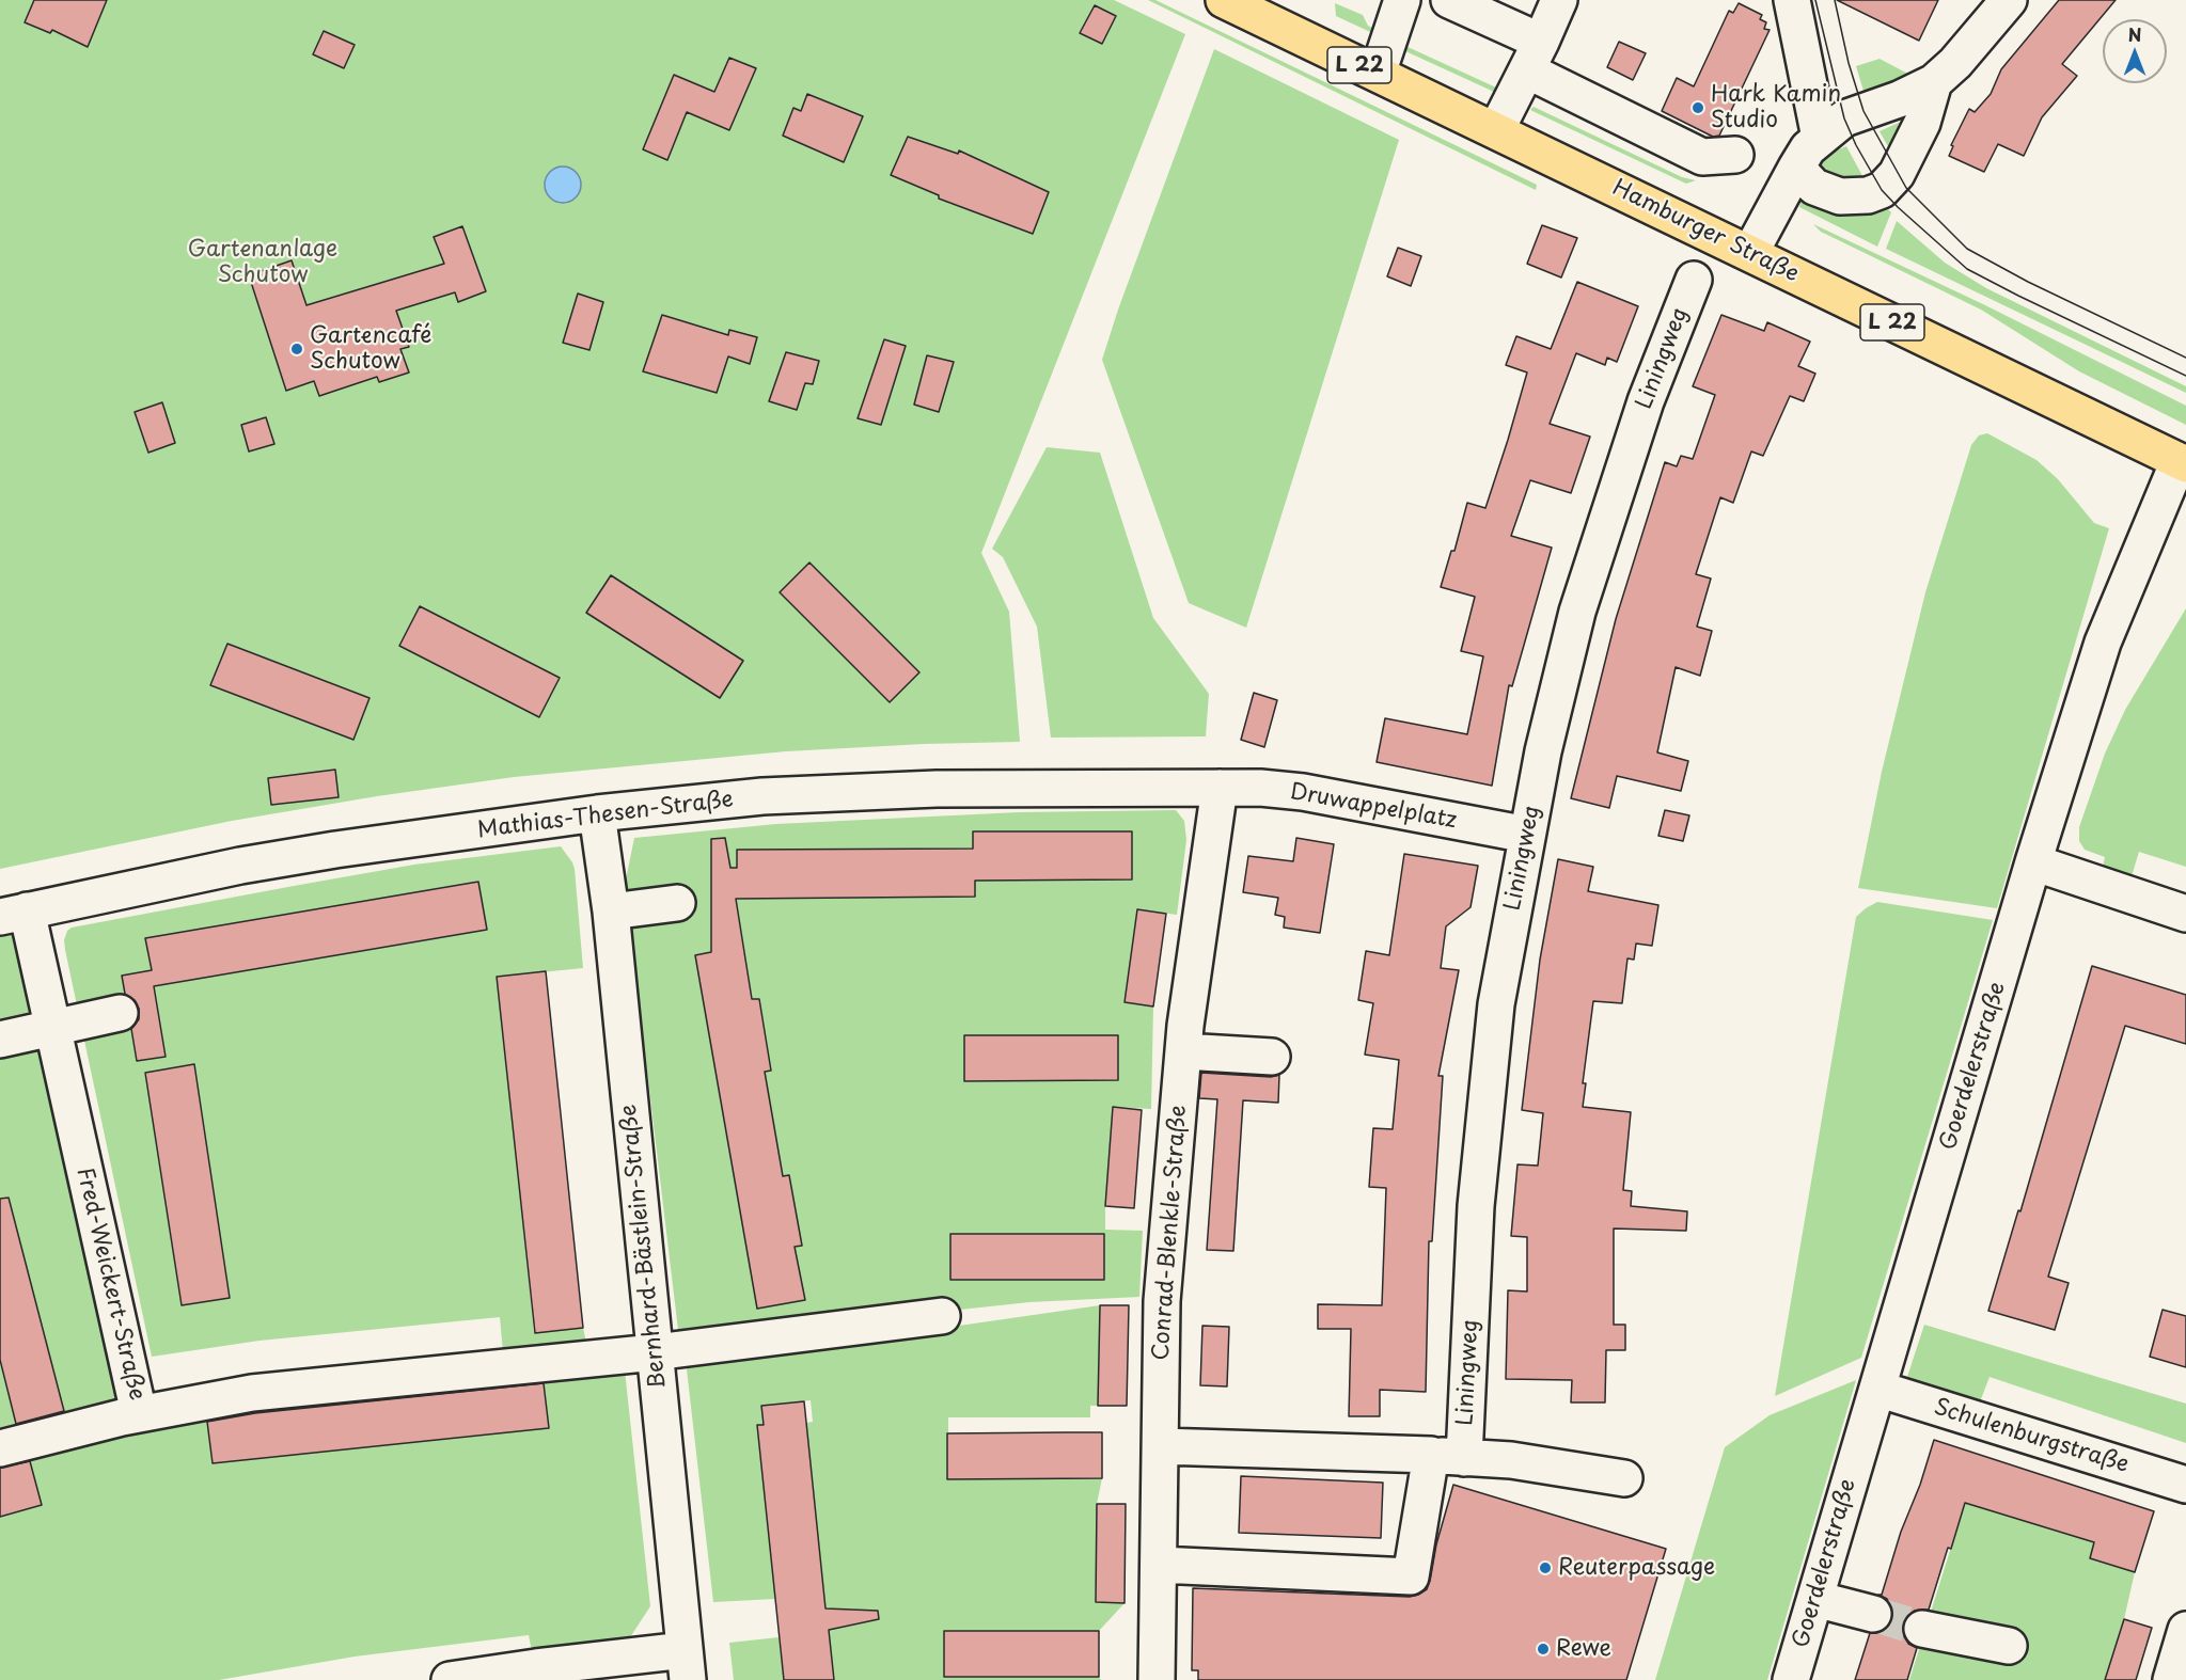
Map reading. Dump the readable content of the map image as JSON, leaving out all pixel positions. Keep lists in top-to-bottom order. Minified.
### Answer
{"streets":{"main road":["L 22","Hamburger Straße"],"street":["Liningweg","Druwappelplatz","Mathias-Thesen-Straße","Goerdelerstraße","Conrad-Blenkle-Straße","Bernhard-Bästlein-Straße","Fred-Weickert-Straße","Schulenburgstraße"]},"crossings":[["Hamburger Straße","Goerdelerstraße"],["Liningweg","Druwappelplatz"],["Liningweg","Conrad-Blenkle-Straße"],["Druwappelplatz","Mathias-Thesen-Straße"],["Druwappelplatz","Conrad-Blenkle-Straße"],["Mathias-Thesen-Straße","Conrad-Blenkle-Straße"],["Mathias-Thesen-Straße","Bernhard-Bästlein-Straße"],["Mathias-Thesen-Straße","Fred-Weickert-Straße"],["Goerdelerstraße","Schulenburgstraße"],["Bernhard-Bästlein-Straße","Fred-Weickert-Straße"]],"parks":["Gartenanlage Schutow"],"places":["Hark Kamin Studio","Gartencafé Schutow","Reuterpassage","Rewe"],"north":"top"}
